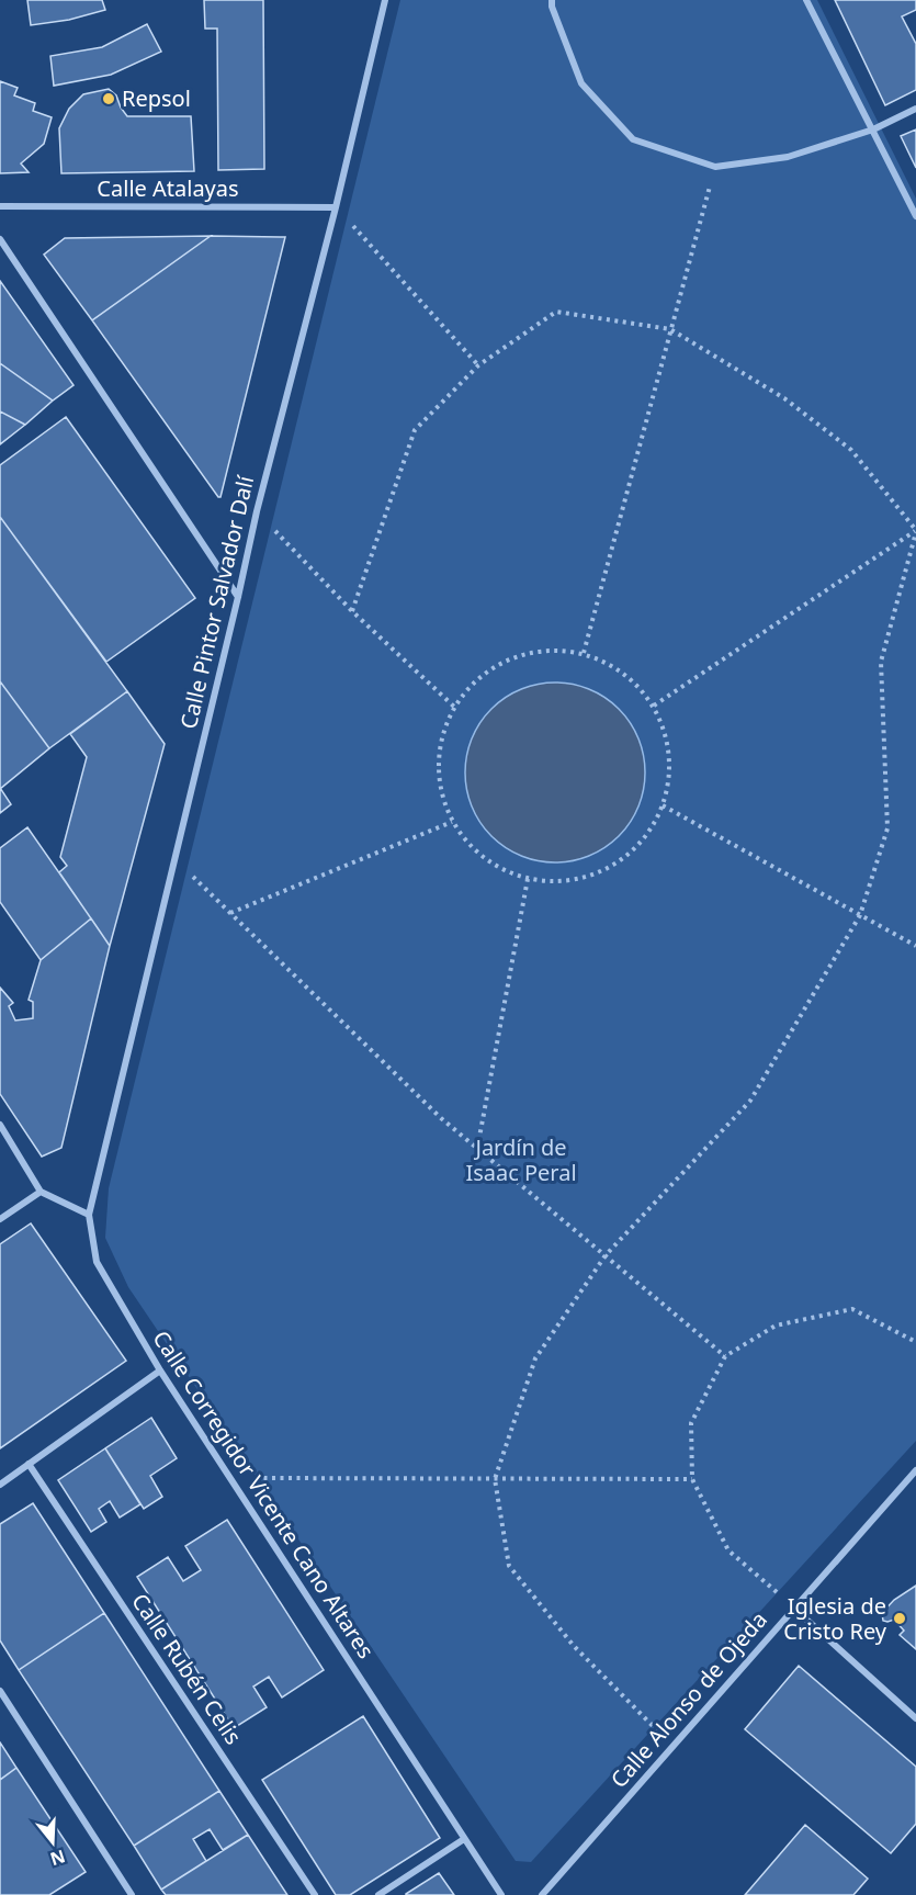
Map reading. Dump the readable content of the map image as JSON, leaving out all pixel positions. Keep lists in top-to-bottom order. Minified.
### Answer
{"streets":{"street":["Calle Atalayas","Calle Pintor Salvador Dalí","Calle Corregidor Vicente Cano Altares","Calle Rubén Celis","Calle Alonso de Ojeda"]},"crossings":[["Calle Atalayas","Calle Pintor Salvador Dalí"],["Calle Pintor Salvador Dalí","Calle Corregidor Vicente Cano Altares"]],"parks":["Jardín de Isaac Peral"],"places":["Repsol","Iglesia de Cristo Rey"],"north":"bottom"}
